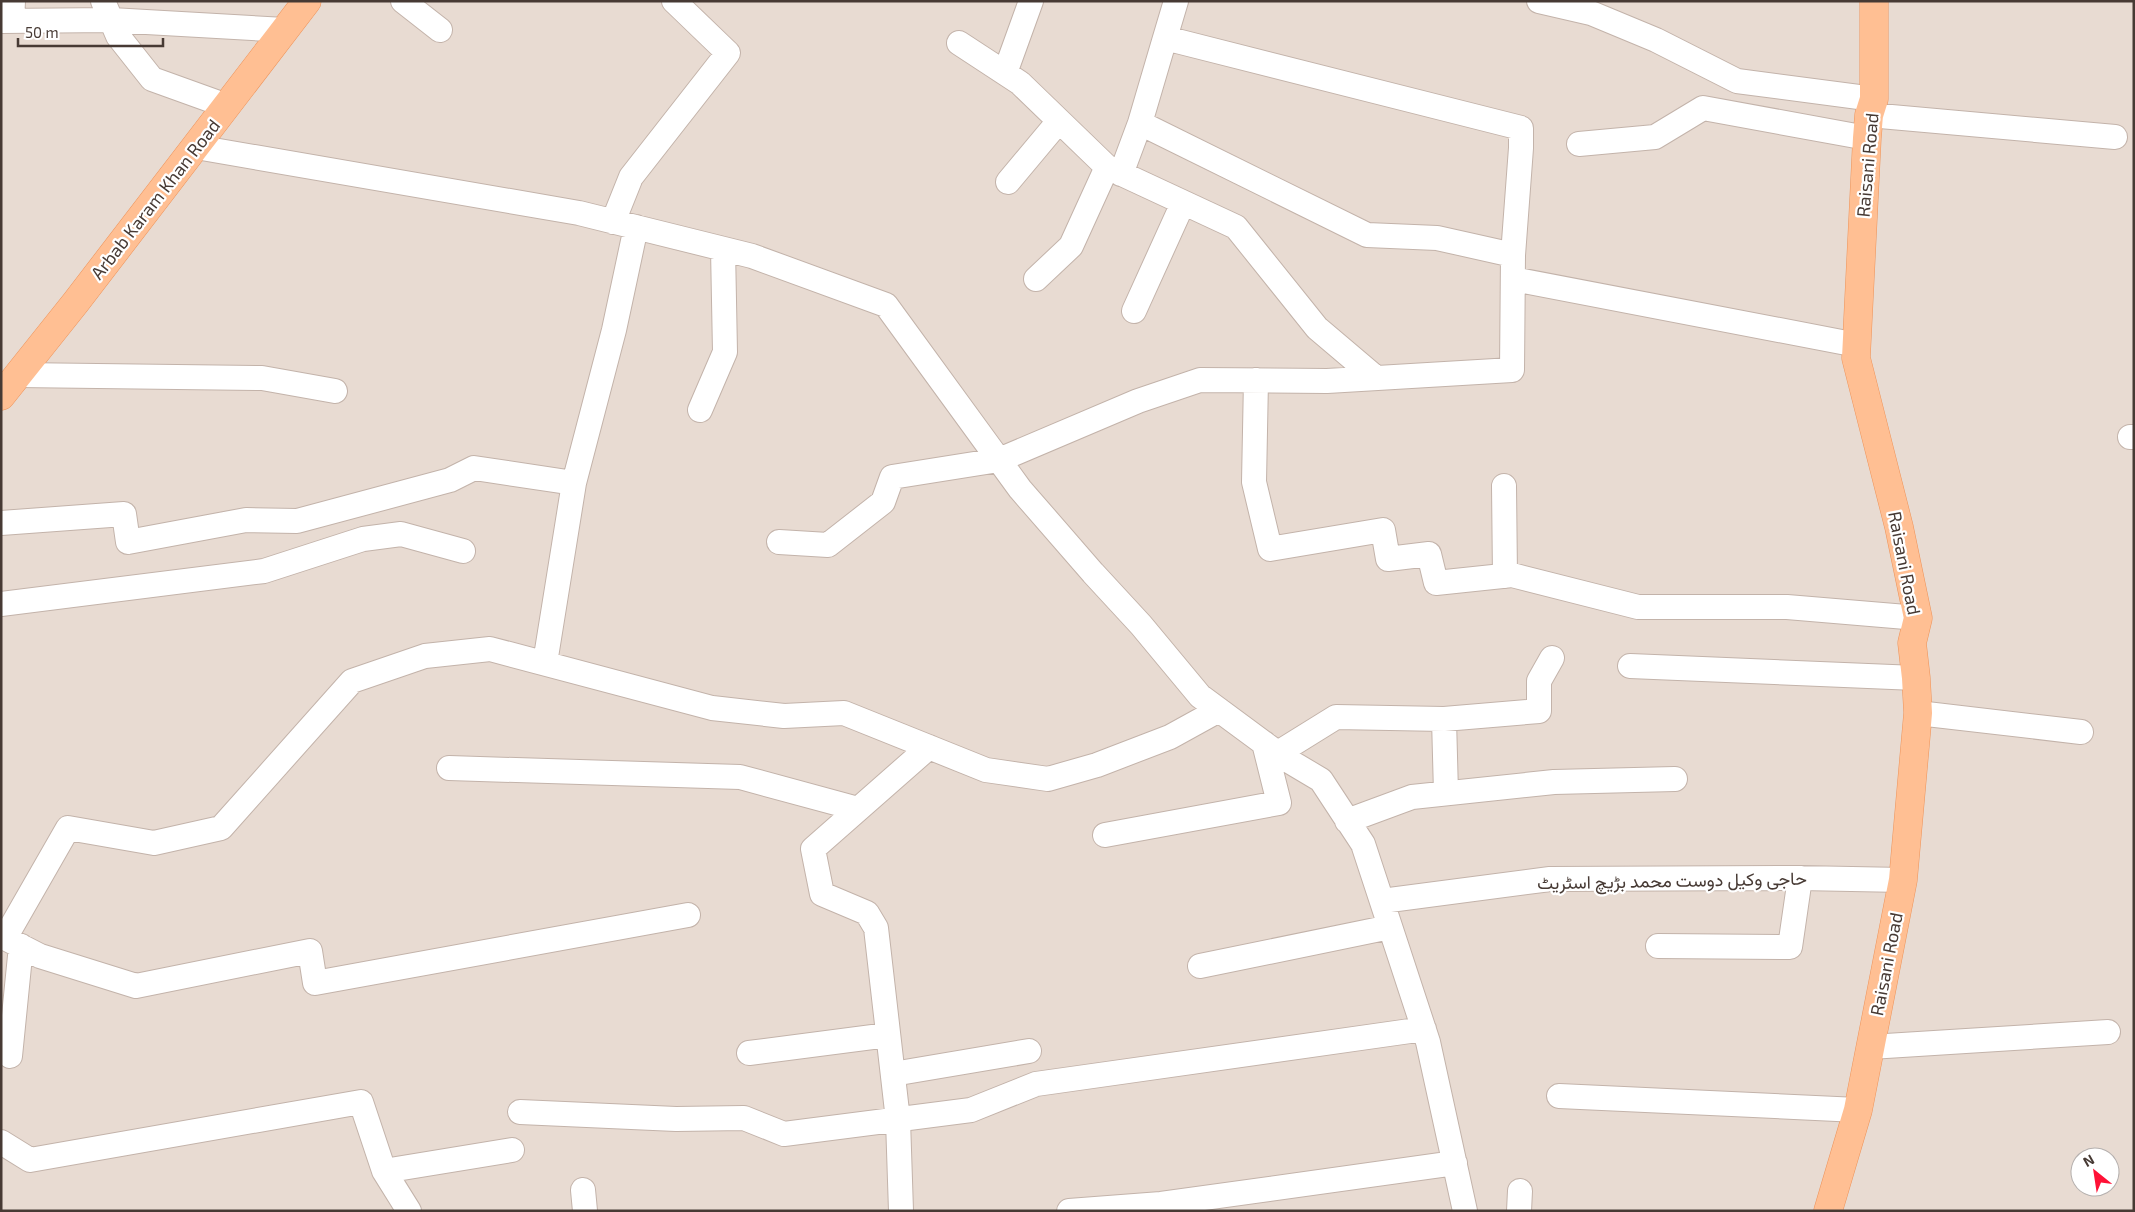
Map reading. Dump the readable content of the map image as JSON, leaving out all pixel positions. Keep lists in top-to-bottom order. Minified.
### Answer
{"streets":{"main road":["Raisani Road","Arbab Karam Khan Road"],"street":["حاجی وکیل دوست محمد بڑیچ اسٹریٹ"]},"crossings":[["Raisani Road","حاجی وکیل دوست محمد بڑیچ اسٹریٹ"]],"scale_bar":"50 m","north":"top left"}
